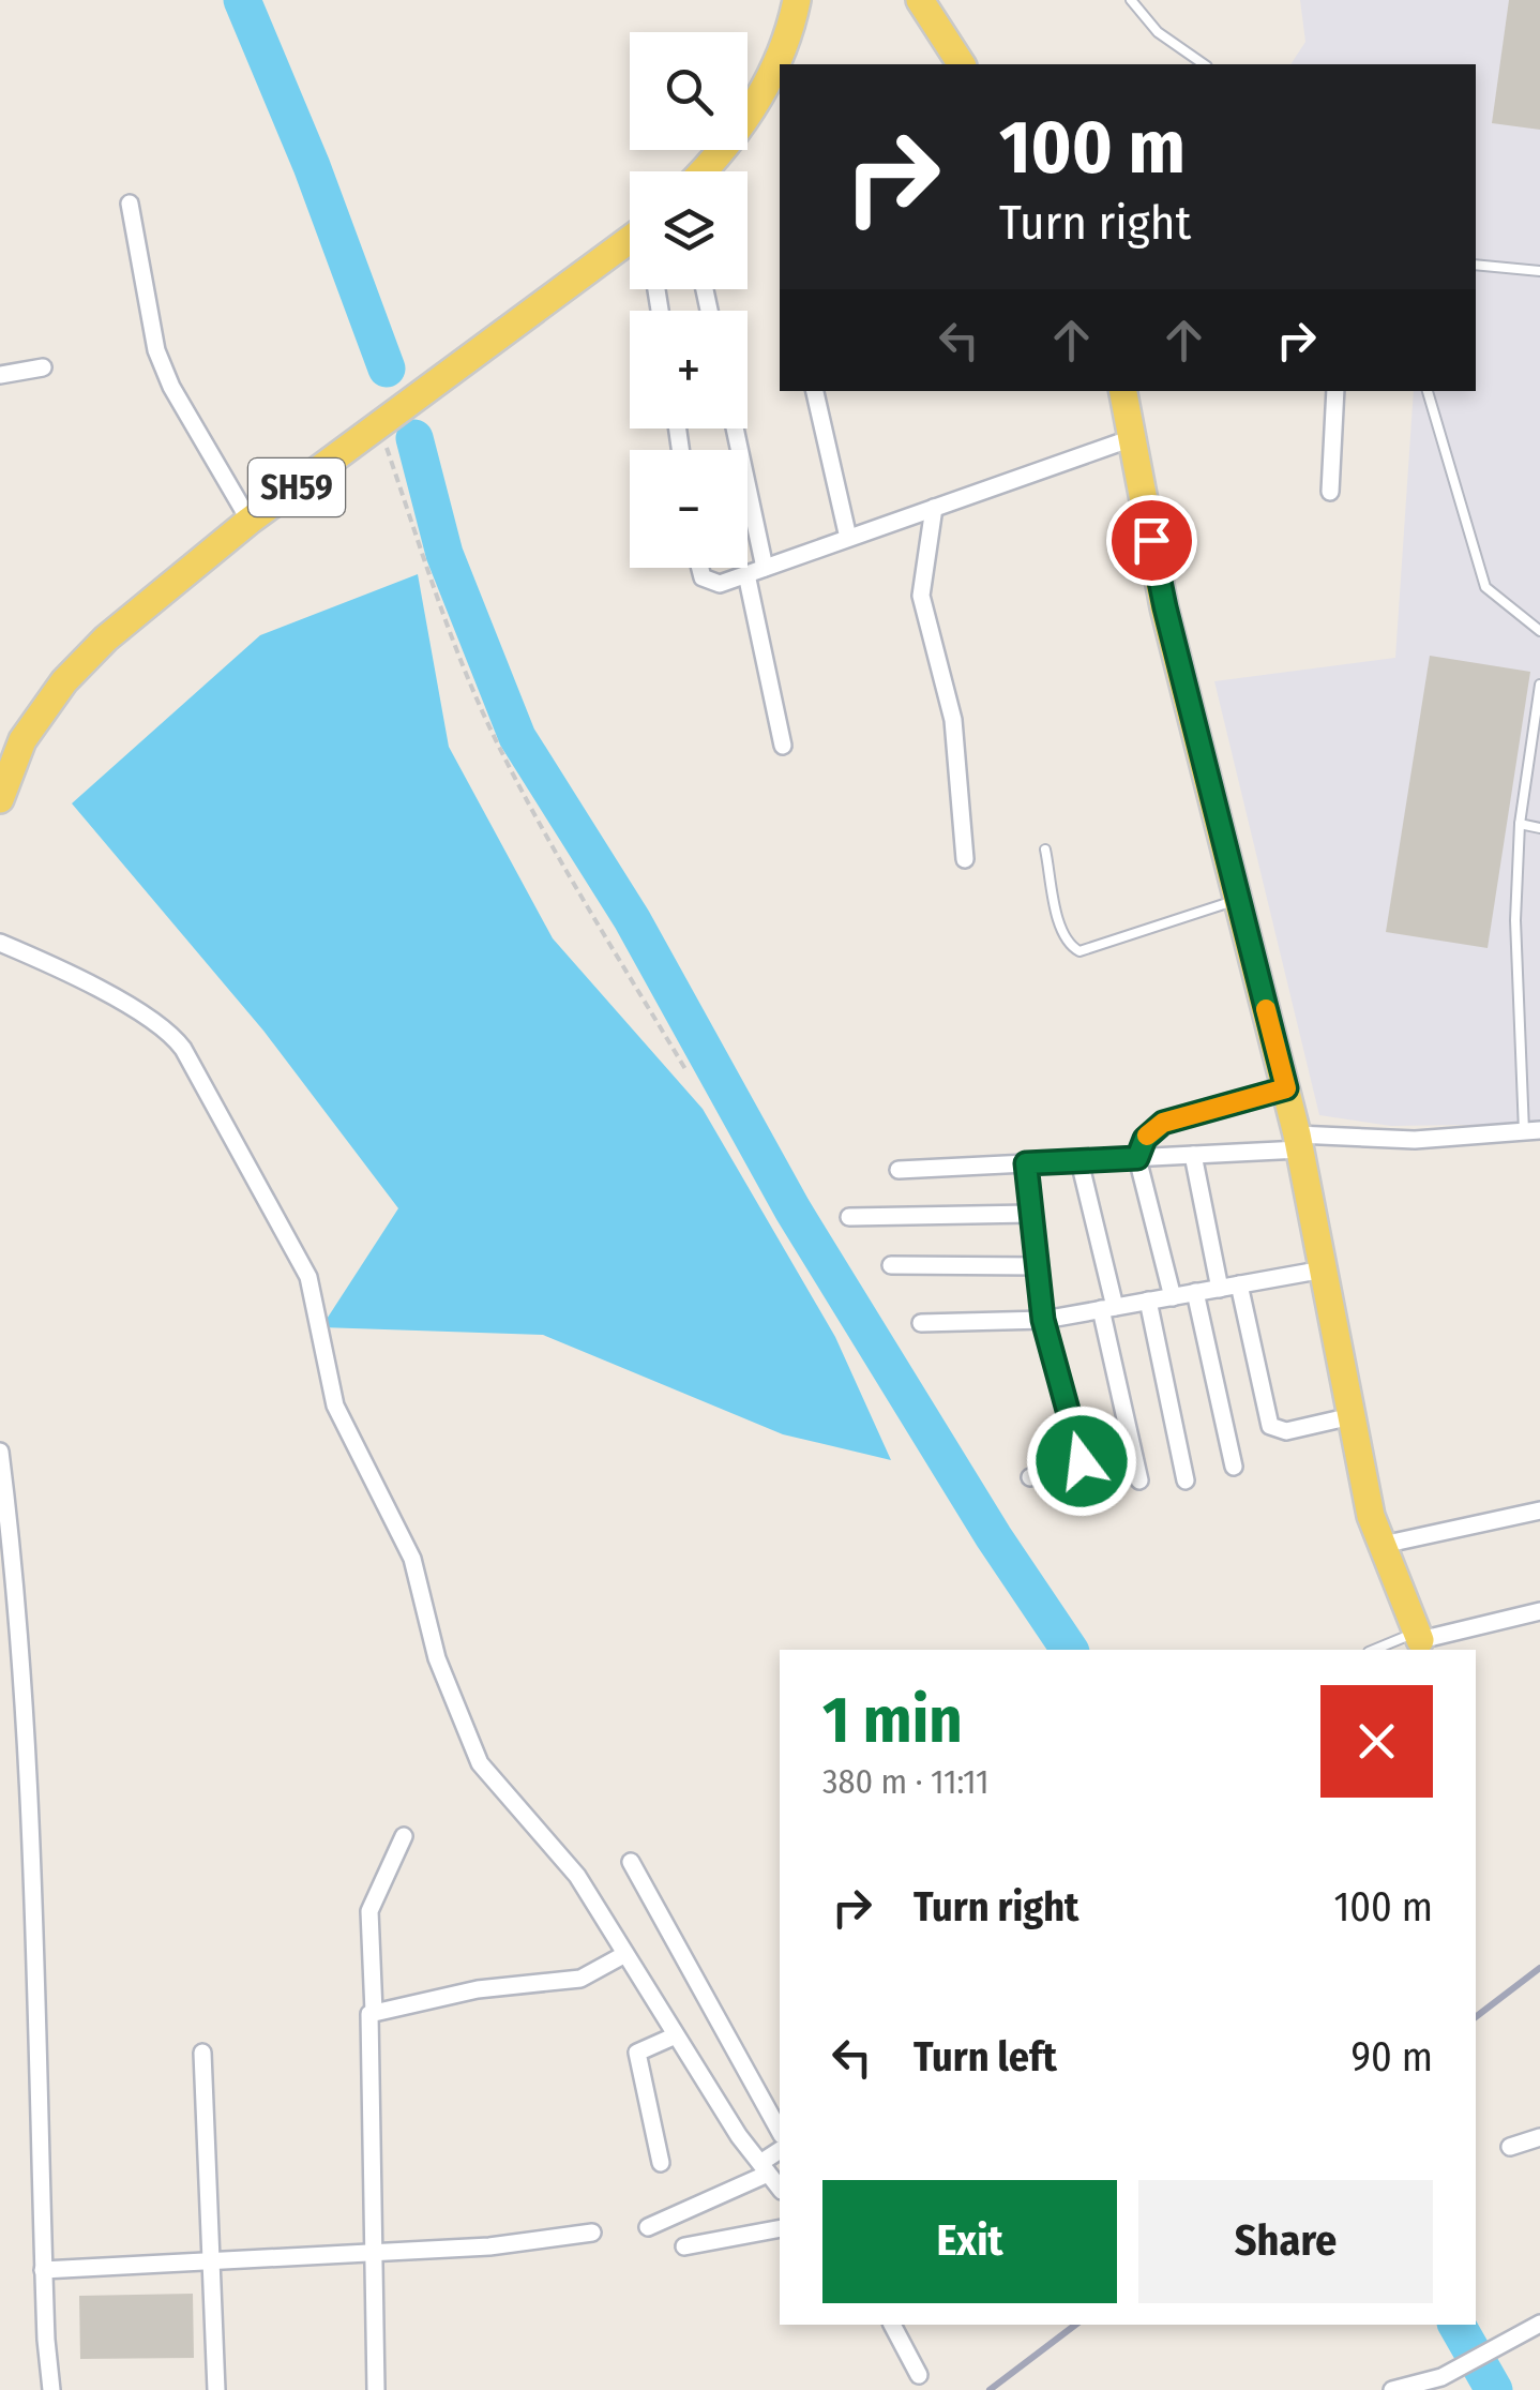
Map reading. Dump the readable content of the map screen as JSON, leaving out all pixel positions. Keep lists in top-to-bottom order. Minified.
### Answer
{"streets":{"main road":["SH59"]},"page":{"map_buttons":["+","−"],"turn":["100 m","Turn right"],"heading":["1 min","380 m · 11:11"],"list":[{"name":"Turn right","value":"100 m"},{"name":"Turn left","value":"90 m"}],"buttons":["Exit","Share"]}}
